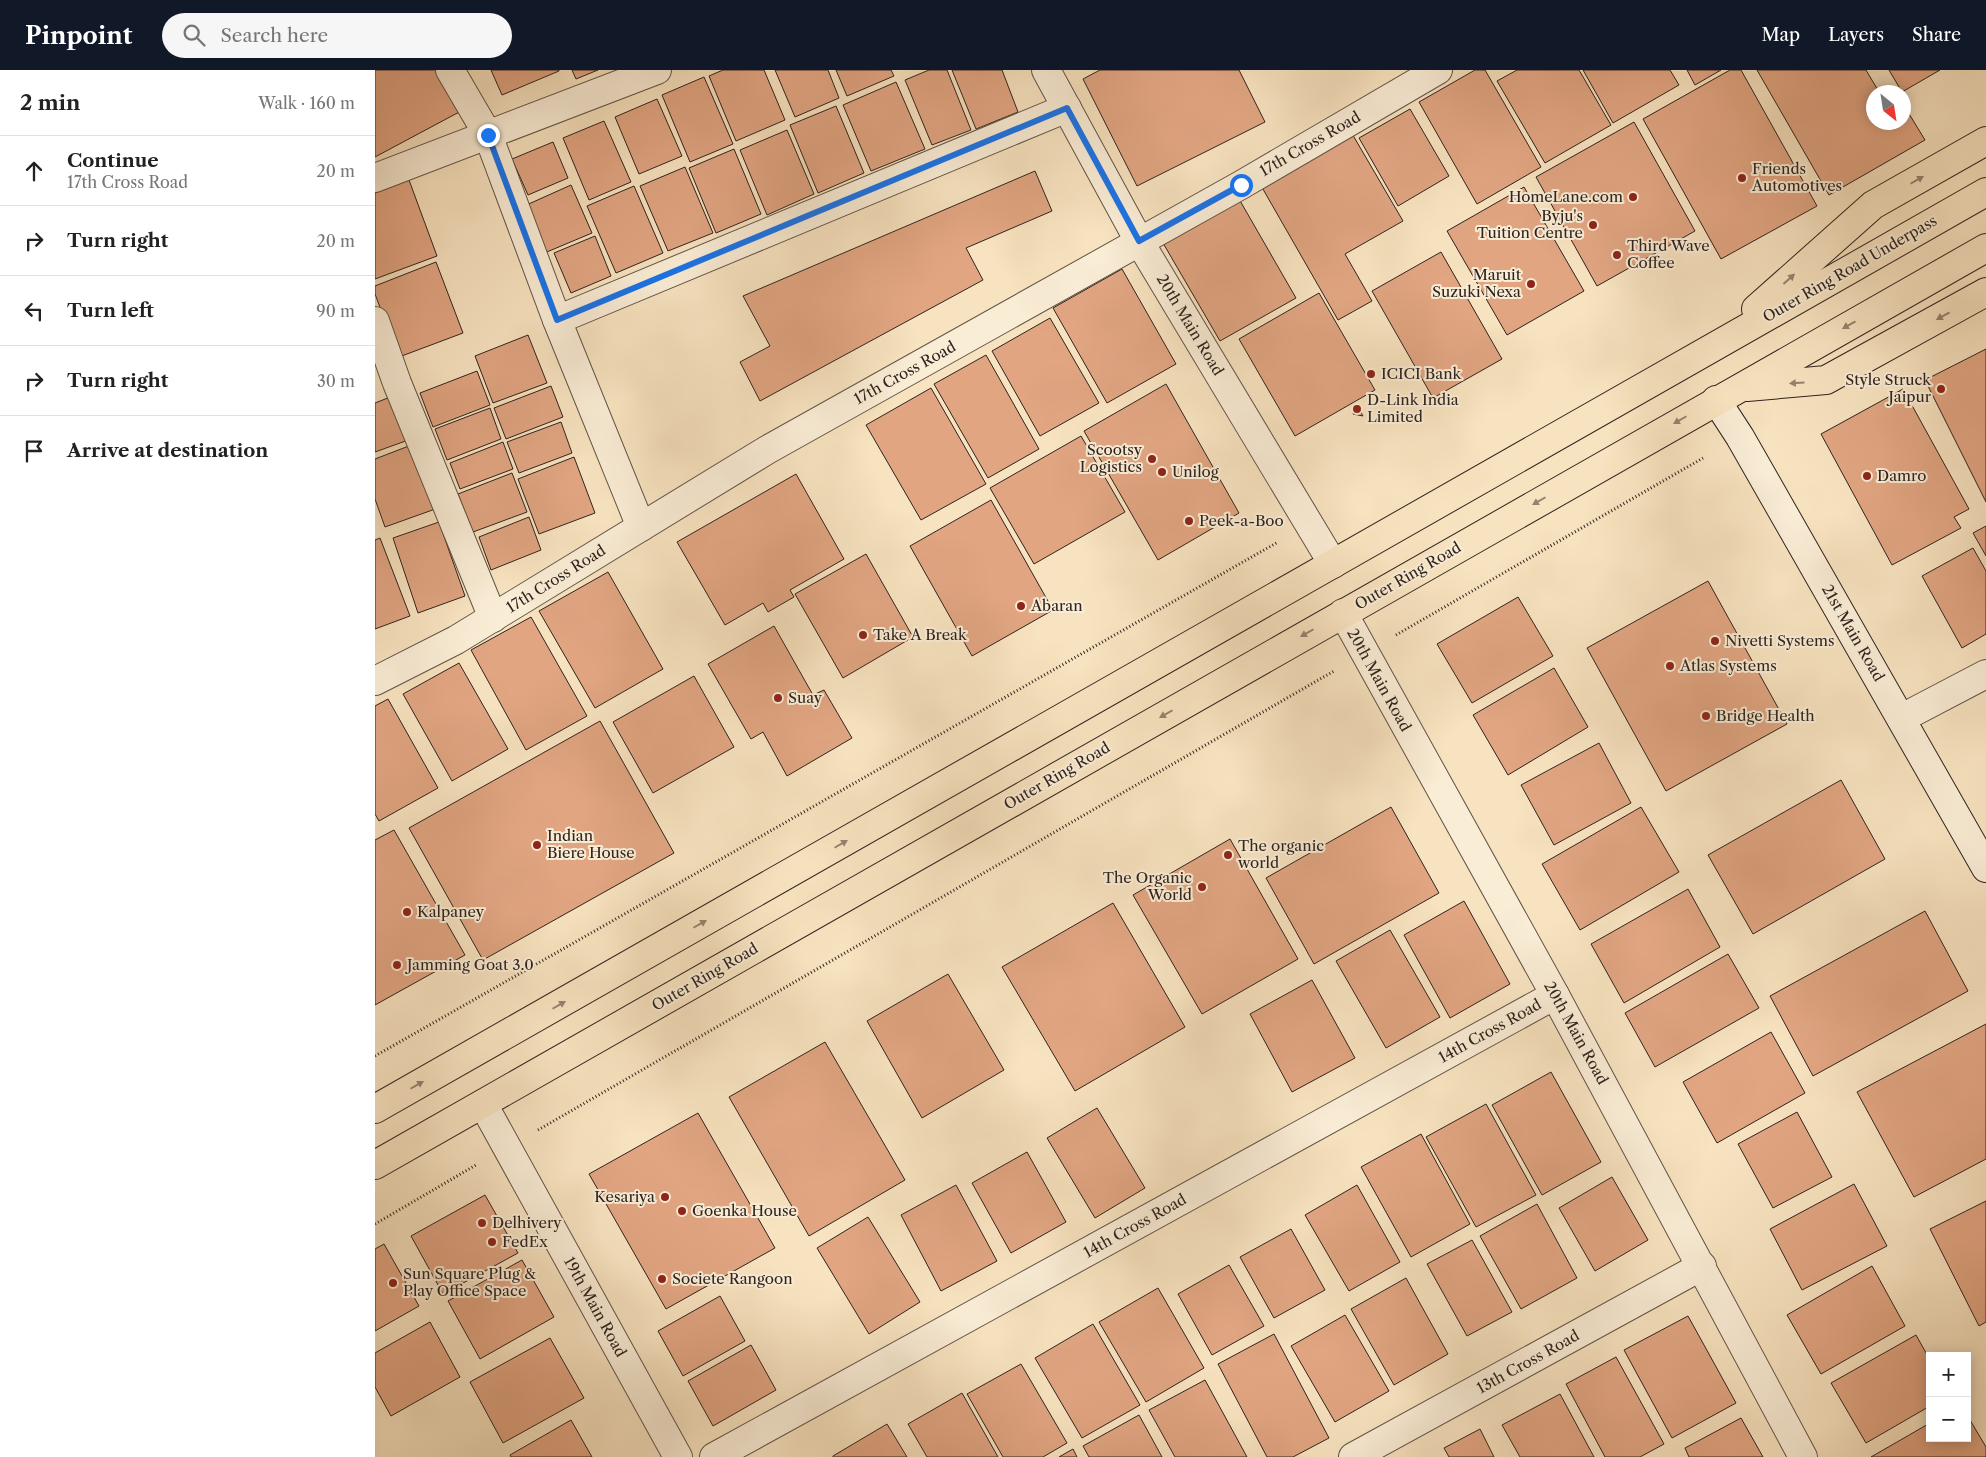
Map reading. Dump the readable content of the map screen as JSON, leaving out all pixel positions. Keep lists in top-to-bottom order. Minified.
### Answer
{"streets":{"highway":["Outer Ring Road Underpass","Outer Ring Road"],"street":["17th Cross Road","20th Main Road","21st Main Road","14th Cross Road","19th Main Road","13th Cross Road"]},"crossings":[["17th Cross Road","20th Main Road"],["20th Main Road","Outer Ring Road"],["20th Main Road","14th Cross Road"],["20th Main Road","13th Cross Road"],["Outer Ring Road","21st Main Road"],["Outer Ring Road","19th Main Road"]],"places":["Friends Automotives","HomeLane.com","Byju's Tuition Centre","Third Wave Coffee","Maruit Suzuki Nexa","ICICI Bank","Style Struck Jaipur","D-Link India Limited","Scootsy Logistics","Unilog","Damro","Peek-a-Boo","Abaran","Take A Break","Nivetti Systems","Atlas Systems","Suay","Bridge Health","Indian Biere House","The organic world","The Organic World","Kalpaney","Jamming Goat 3.0","Kesariya","Goenka House","Delhivery","FedEx","Societe Rangoon","Sun Square Plug & Play Office Space"],"north":"bottom right","page":{"header":"Pinpoint","search":"Search here","nav":["Map","Layers","Share"],"heading":["2 min","Walk · 160 m"],"list":[["Continue","17th Cross Road","20 m"],["Turn right","20 m"],["Turn left","90 m"],["Turn right","30 m"],"Arrive at destination"],"map_buttons":["+","−"]}}
